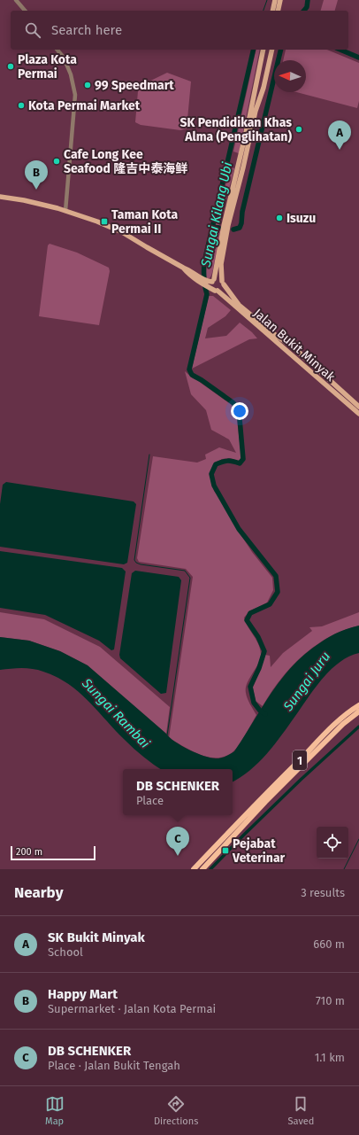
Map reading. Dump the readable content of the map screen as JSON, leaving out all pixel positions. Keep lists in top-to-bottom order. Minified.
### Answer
{"streets":{"highway":["1"],"main road":["Jalan Bukit Minyak"]},"water":["Sungai Kilang Ubi","Sungai Juru","Sungai Rambai"],"places":{"other":["Plaza Kota Permai","99 Speedmart","Kota Permai Market","SK Pendidikan Khas Alma (Penglihatan)","Cafe Long Kee Seafood 隆吉中泰海鲜","Isuzu"],"transit":["Taman Kota Permai II","Pejabat Veterinar"]},"scale_bar":"200 m","north":"left","page":{"search":"Search here","pins":["A","B","C"],"popup":["DB SCHENKER","Place"],"scale":"200 m","heading":["Nearby","3 results"],"list":[{"mark":"A","name":"SK Bukit Minyak","note":"School","value":"660 m"},{"mark":"B","name":"Happy Mart","note":"Supermarket · Jalan Kota Permai","value":"710 m"},{"mark":"C","name":"DB SCHENKER","note":"Place · Jalan Bukit Tengah","value":"1.1 km"}],"nav":["Map","Directions","Saved"]}}
